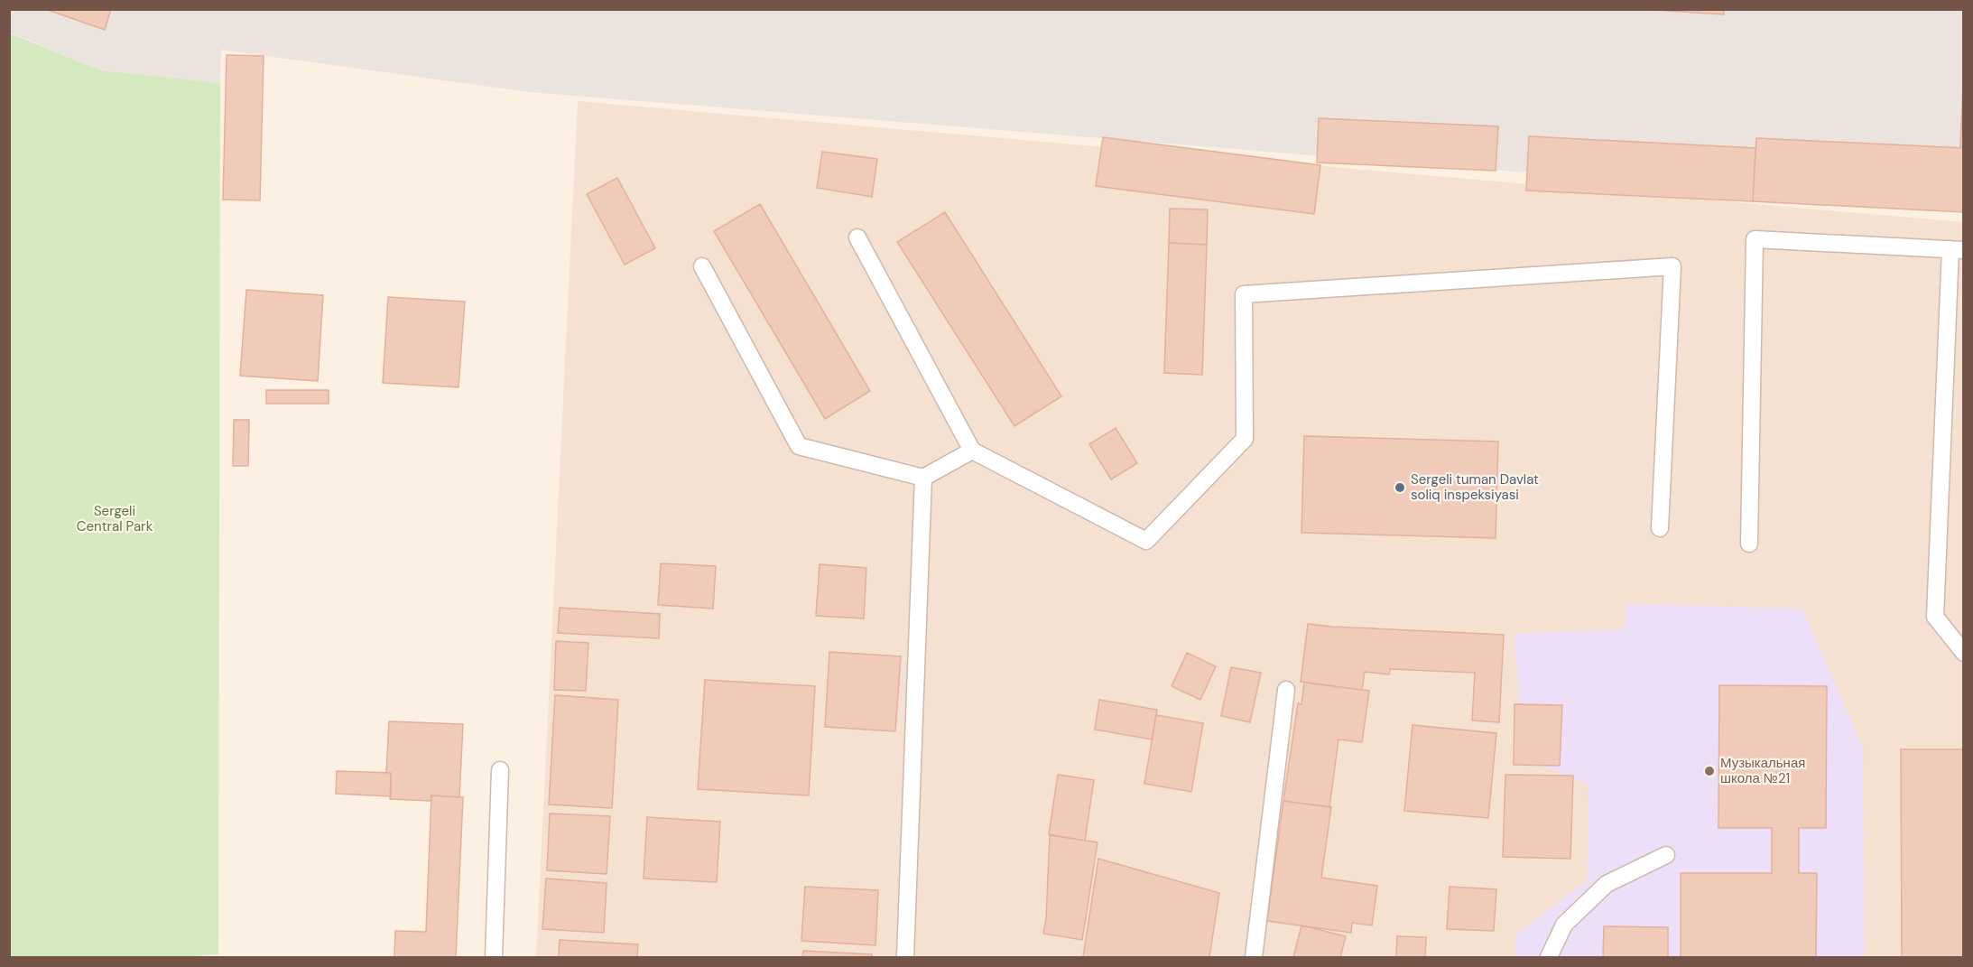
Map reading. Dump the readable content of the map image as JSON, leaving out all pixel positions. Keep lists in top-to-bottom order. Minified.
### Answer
{"parks":["Sergeli Central Park"],"places":["Sergeli tuman Davlat soliq inspeksiyasi","Музыкальная школа №21"]}
